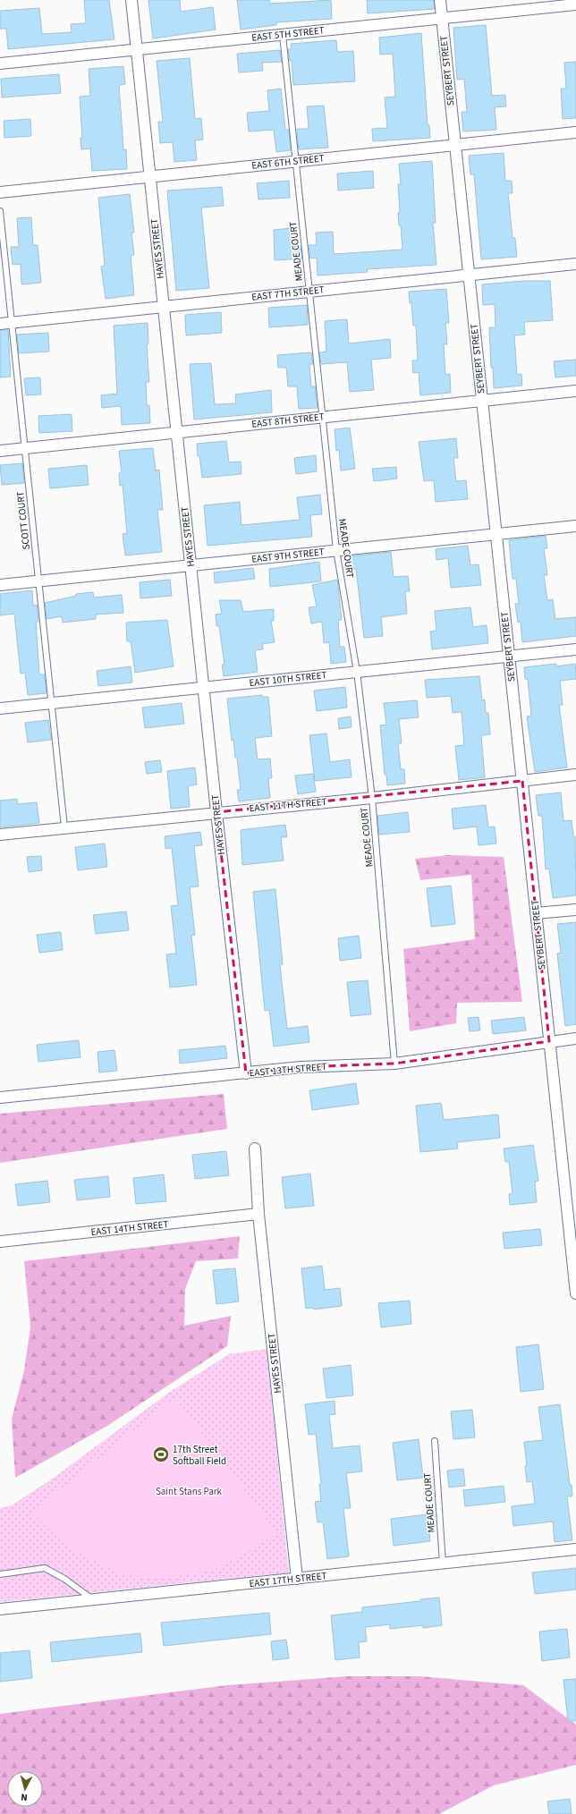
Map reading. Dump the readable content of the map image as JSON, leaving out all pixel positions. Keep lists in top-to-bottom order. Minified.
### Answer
{"streets":{"street":["EAST 5TH STREET","SEYBERT STREET","EAST 6TH STREET","HAYES STREET","EAST 7TH STREET","EAST 8TH STREET","EAST 9TH STREET","EAST 10TH STREET","EAST 11TH STREET","EAST 13TH STREET","EAST 14TH STREET","EAST 17TH STREET"],"lane":["MEADE COURT","SCOTT COURT"]},"crossings":[["EAST 5TH STREET","SEYBERT STREET"],["EAST 5TH STREET","HAYES STREET"],["EAST 5TH STREET","MEADE COURT"],["SEYBERT STREET","EAST 6TH STREET"],["SEYBERT STREET","EAST 7TH STREET"],["SEYBERT STREET","EAST 8TH STREET"],["SEYBERT STREET","EAST 9TH STREET"],["SEYBERT STREET","EAST 10TH STREET"],["SEYBERT STREET","EAST 11TH STREET"],["SEYBERT STREET","EAST 13TH STREET"],["EAST 6TH STREET","HAYES STREET"],["EAST 6TH STREET","MEADE COURT"],["HAYES STREET","EAST 7TH STREET"],["HAYES STREET","EAST 8TH STREET"],["HAYES STREET","EAST 9TH STREET"],["HAYES STREET","EAST 10TH STREET"],["HAYES STREET","EAST 11TH STREET"],["HAYES STREET","EAST 13TH STREET"],["HAYES STREET","EAST 14TH STREET"],["HAYES STREET","EAST 17TH STREET"],["MEADE COURT","EAST 7TH STREET"],["MEADE COURT","EAST 8TH STREET"],["MEADE COURT","EAST 9TH STREET"],["MEADE COURT","EAST 10TH STREET"],["MEADE COURT","EAST 11TH STREET"],["MEADE COURT","EAST 13TH STREET"],["MEADE COURT","EAST 17TH STREET"],["EAST 7TH STREET","SCOTT COURT"],["EAST 8TH STREET","SCOTT COURT"],["SCOTT COURT","EAST 9TH STREET"],["SCOTT COURT","EAST 10TH STREET"],["SCOTT COURT","EAST 11TH STREET"]],"parks":["Saint Stans Park"],"places":{"sports":["17th Street Softball Field"]},"north":"bottom"}
